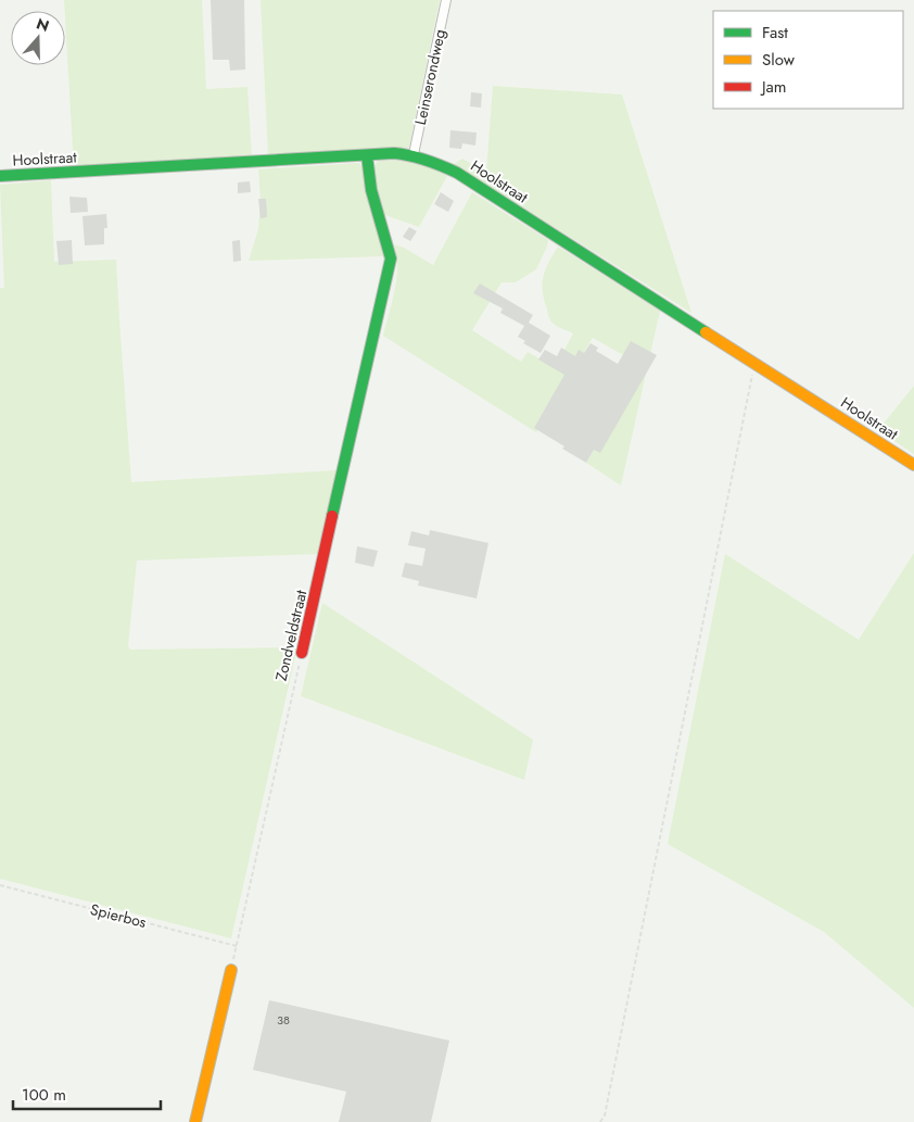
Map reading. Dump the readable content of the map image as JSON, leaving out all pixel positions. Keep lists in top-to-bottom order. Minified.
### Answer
{"streets":{"street":["Leinserondweg","Hoolstraat","Zondveldstraat"],"path":["Spierbos"]},"crossings":[["Leinserondweg","Hoolstraat"],["Hoolstraat","Zondveldstraat"],["Zondveldstraat","Spierbos"]],"house_numbers":["38"],"legend":["Fast","Slow","Jam"],"scale_bar":"100 m","north":"top"}
